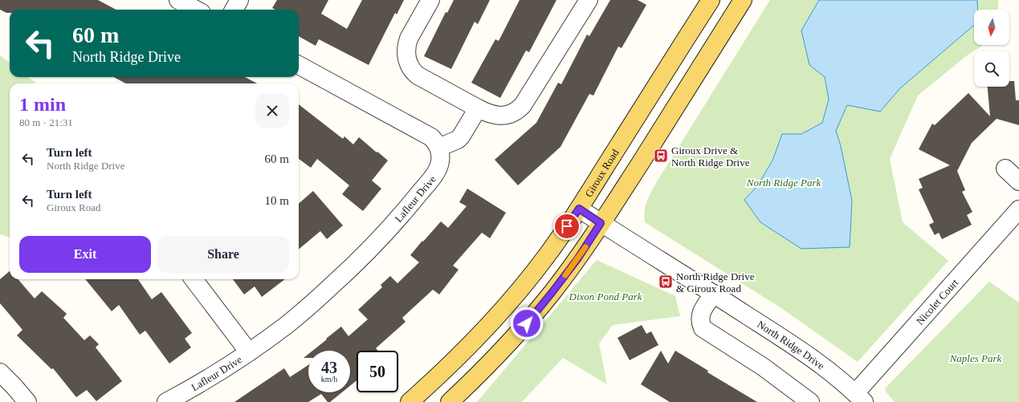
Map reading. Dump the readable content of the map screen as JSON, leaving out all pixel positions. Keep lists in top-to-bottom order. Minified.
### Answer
{"streets":{"main road":["Giroux Road"],"street":["Lafleur Drive","Nicolet Court","North Ridge Drive"]},"crossings":[["Giroux Road","North Ridge Drive"],["Nicolet Court","North Ridge Drive"]],"parks":["North Ridge Park","Dixon Pond Park","Naples Park"],"places":{"bus stop":["Giroux Drive & North Ridge Drive","North Ridge Drive & Giroux Road"]},"north":"bottom","page":{"turn":["60 m","North Ridge Drive"],"heading":["1 min","80 m · 21:31"],"list":[{"name":"Turn left","note":"North Ridge Drive","value":"60 m"},{"name":"Turn left","note":"Giroux Road","value":"10 m"}],"buttons":["Exit","Share"],"speed":"43 km/h","limit":"50"}}
